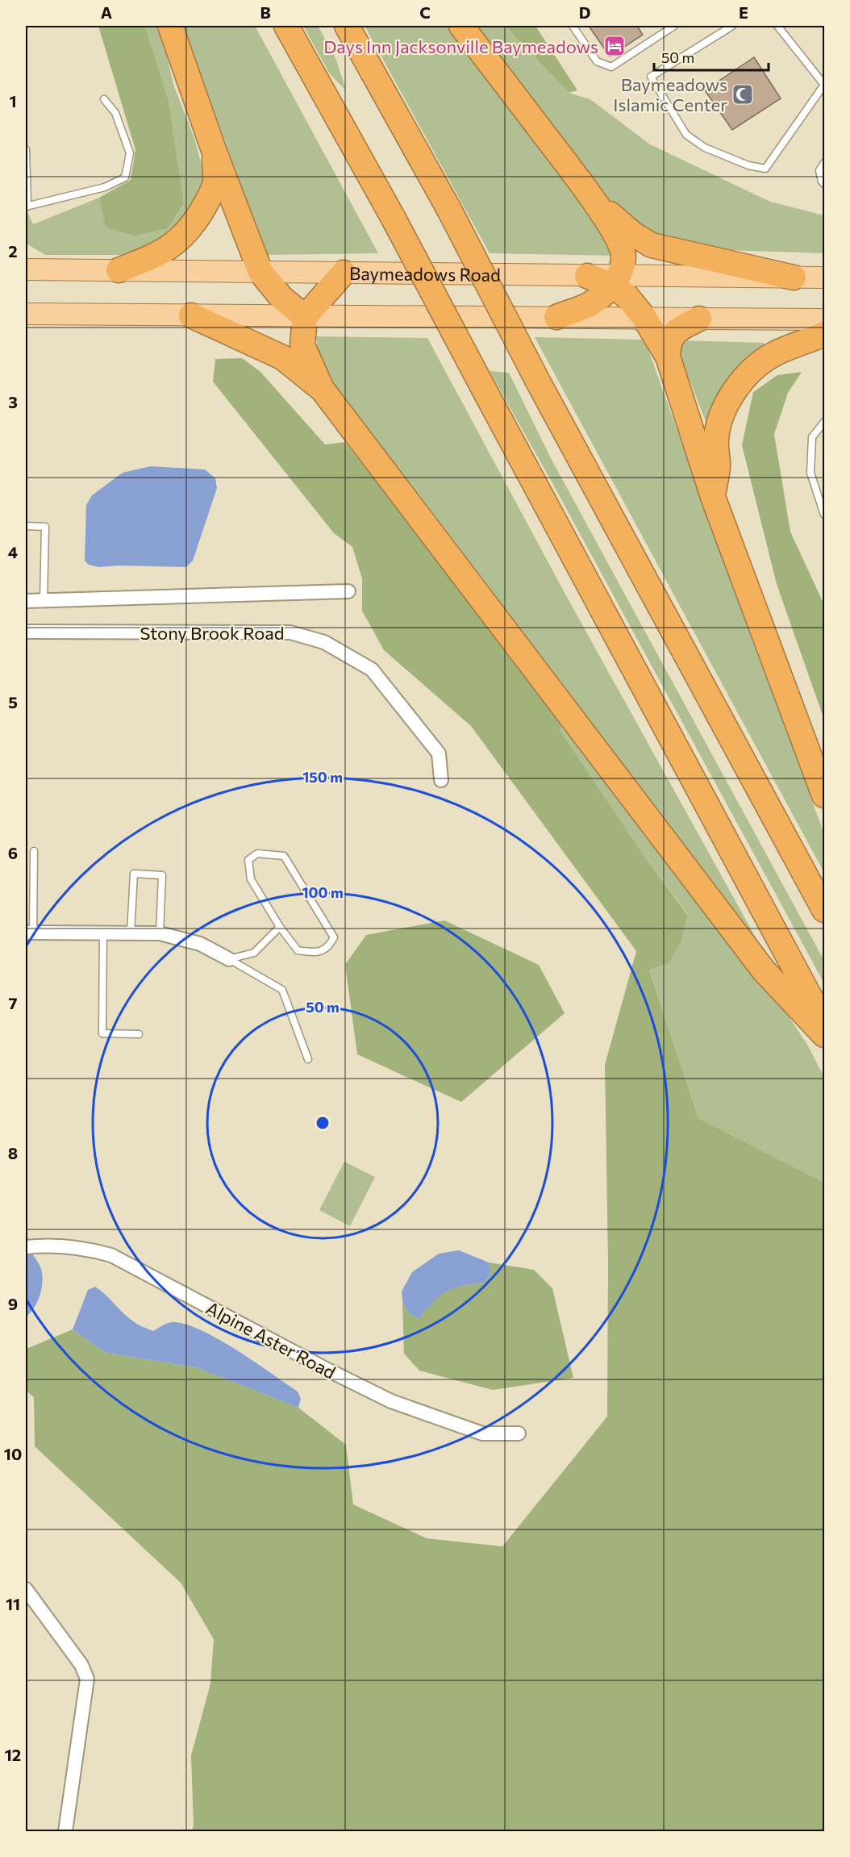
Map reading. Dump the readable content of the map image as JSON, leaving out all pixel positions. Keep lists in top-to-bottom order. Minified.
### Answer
{"streets":{"main road":["Baymeadows Road"],"street":["Stony Brook Road","Alpine Aster Road"]},"places":{"hotel":["Days Inn Jacksonville Baymeadows"],"mosque":["Baymeadows Islamic Center"]},"scale_bar":"50 m","grid":{"columns":["A","B","C","D","E"],"rows":["1","2","3","4","5","6","7","8","9","10","11","12"]},"rings":["150 m","100 m","50 m"]}
